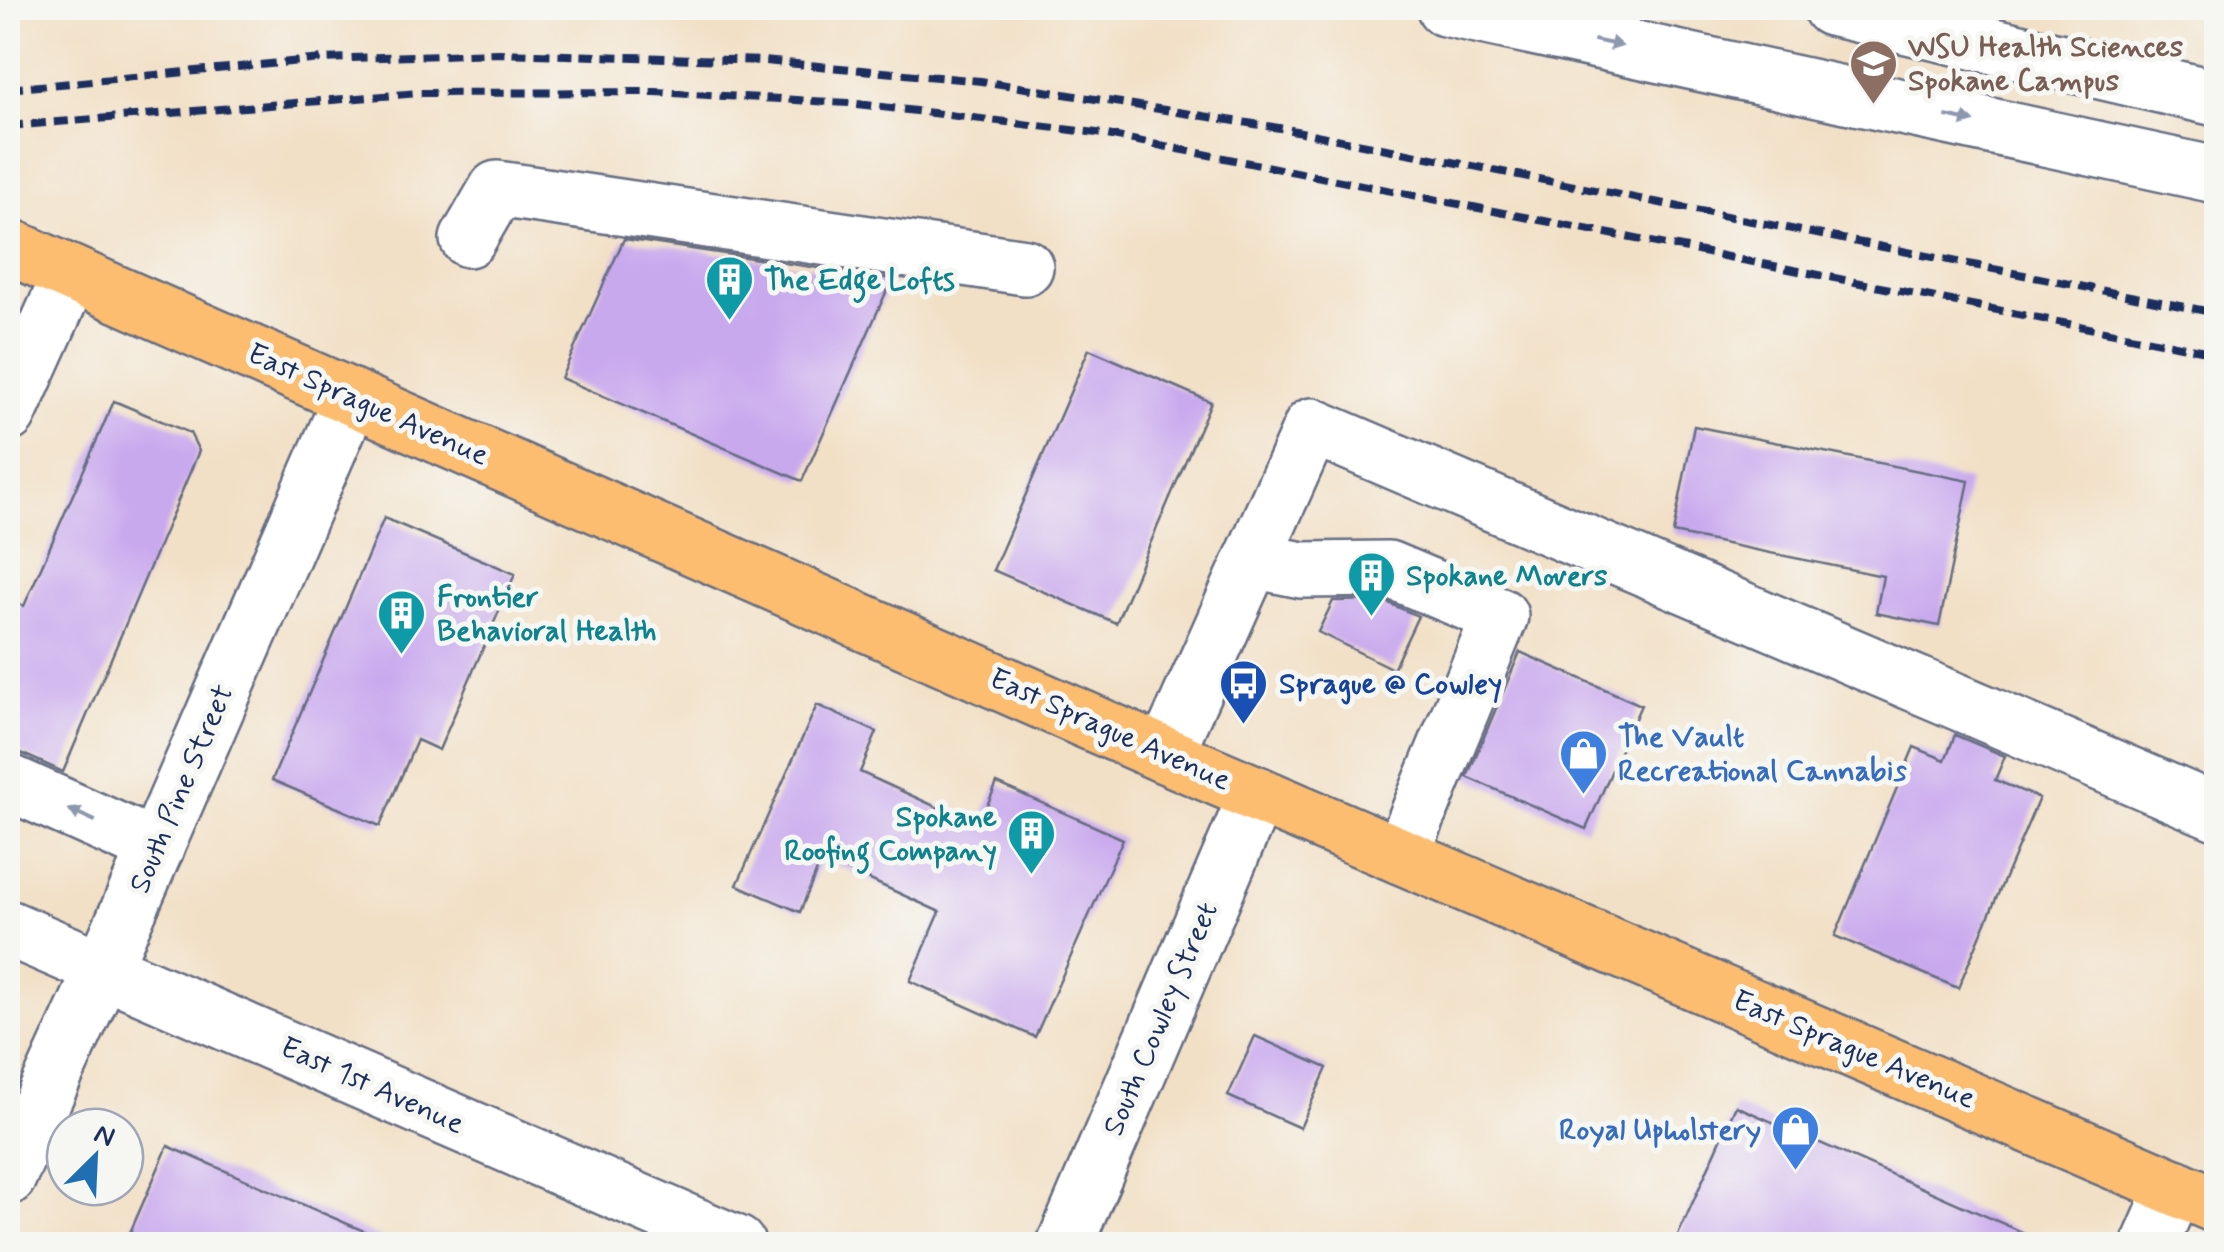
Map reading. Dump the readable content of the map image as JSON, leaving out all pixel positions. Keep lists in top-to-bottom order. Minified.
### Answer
{"streets":{"main road":["East Sprague Avenue"],"street":["South Pine Street","South Cowley Street","East 1st Avenue"]},"crossings":[["East Sprague Avenue","South Pine Street"],["East Sprague Avenue","South Cowley Street"],["South Pine Street","East 1st Avenue"]],"places":{"school or university":["WSU Health Sciences Spokane Campus"],"building":["The Edge Lofts","Spokane Movers","Frontier Behavioral Health","Spokane Roofing Company"],"bus stop":["Sprague @ Cowley"],"shop":["The Vault Recreational Cannabis","Royal Upholstery"]},"north":"top right"}
